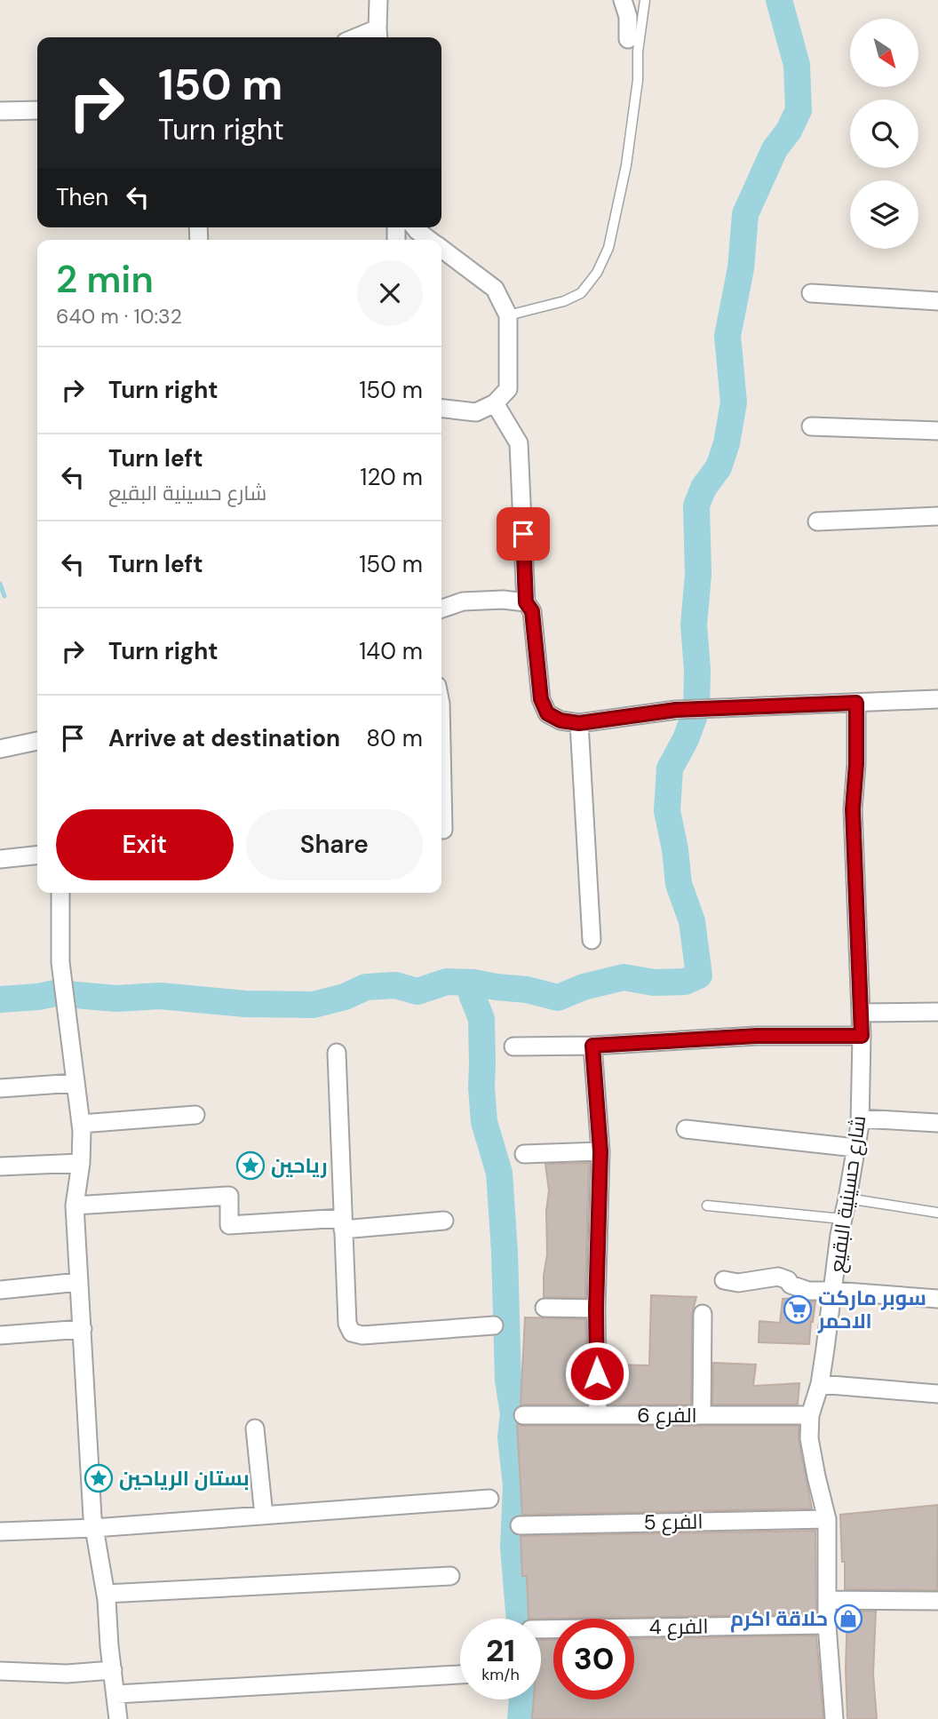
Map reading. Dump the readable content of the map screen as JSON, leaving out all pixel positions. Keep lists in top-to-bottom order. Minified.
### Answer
{"streets":{"street":["شارع حسينية البقيع","الفرع 6","الفرع 5","الفرع 4"]},"crossings":[["شارع حسينية البقيع","الفرع 6"],["شارع حسينية البقيع","الفرع 5"],["شارع حسينية البقيع","الفرع 4"]],"places":{"place":["رياحين","بستان الرياحين"],"supermarket":["سوبر ماركت الاحمر"],"shop":["حلاقة اكرم"]},"north":"bottom right","page":{"turn":["150 m","Turn right"],"then":"Then","heading":["2 min","640 m · 10:32"],"list":[{"name":"Turn right","value":"150 m"},{"name":"Turn left","note":"شارع حسينية البقيع","value":"120 m"},{"name":"Turn left","value":"150 m"},{"name":"Turn right","value":"140 m"},{"name":"Arrive at destination","value":"80 m"}],"buttons":["Exit","Share"],"speed":"21 km/h","limit":"30"}}
